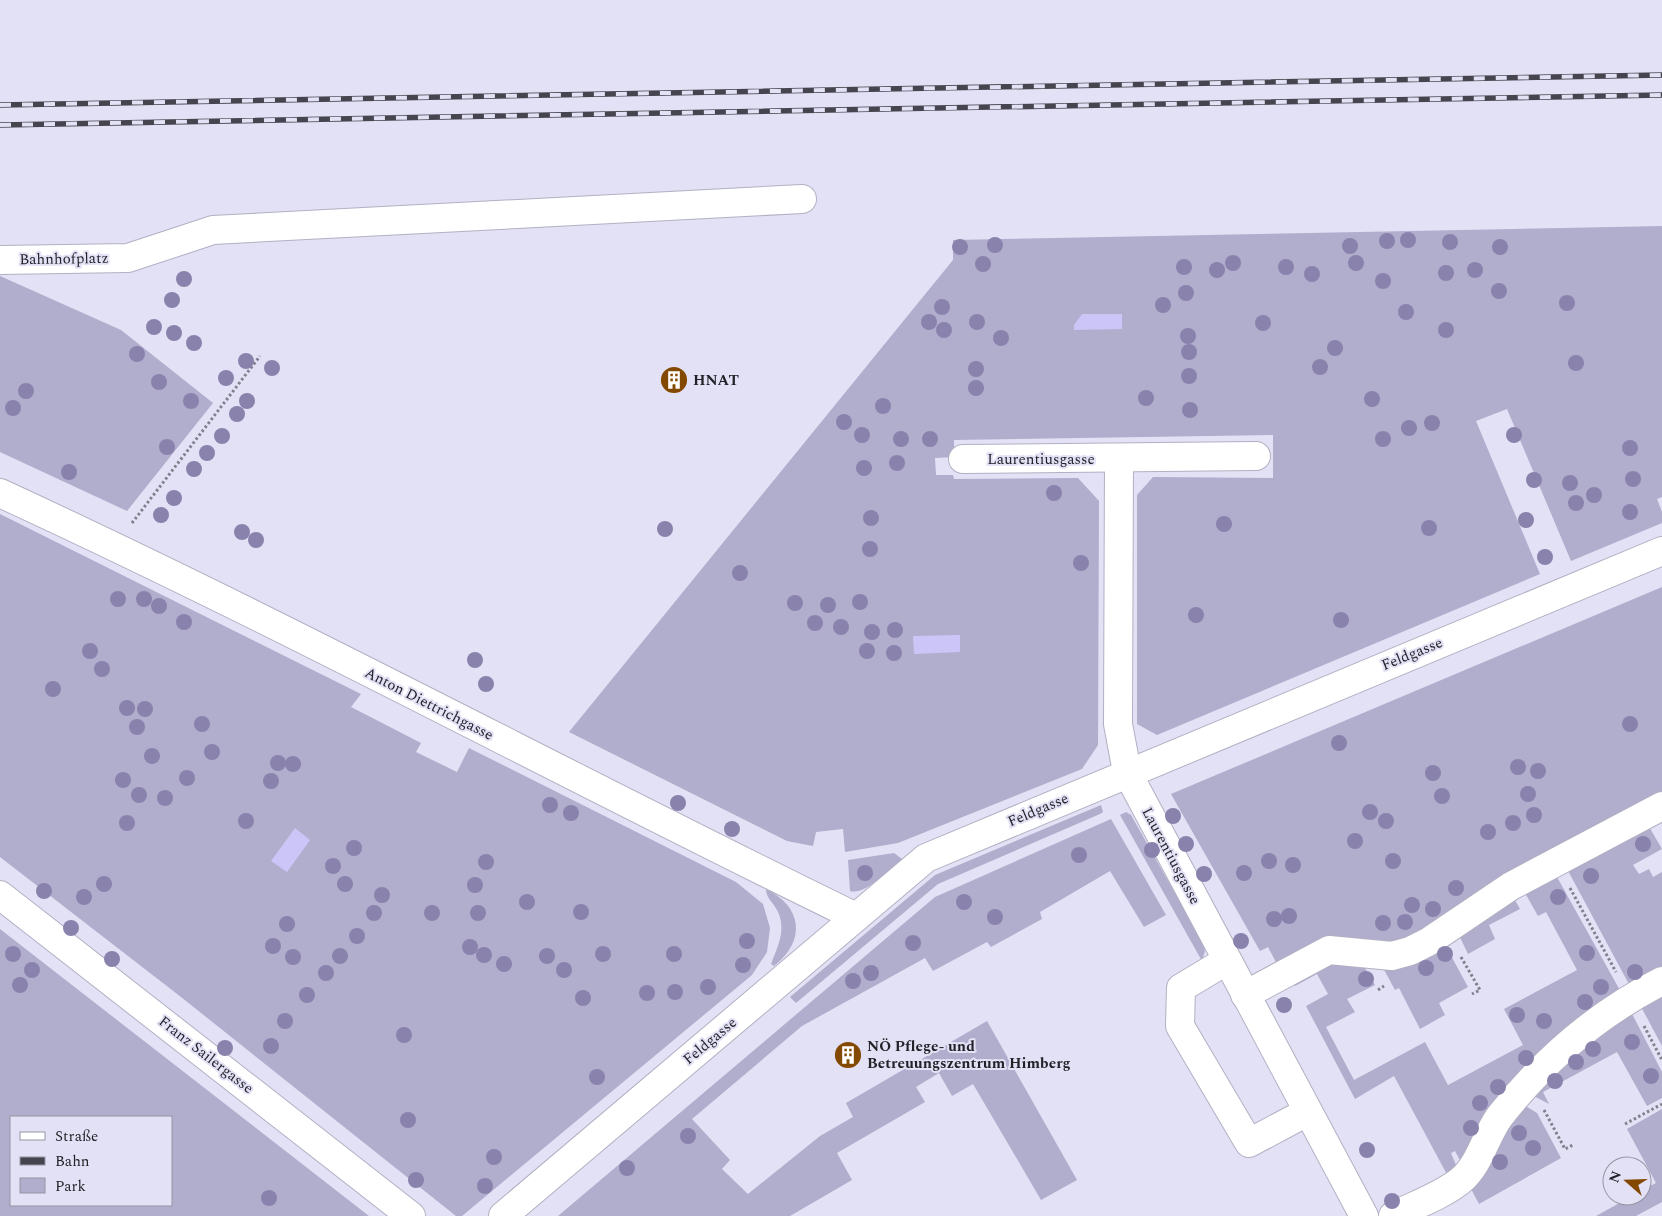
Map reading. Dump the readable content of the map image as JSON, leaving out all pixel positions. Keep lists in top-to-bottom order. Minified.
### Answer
{"streets":{"street":["Bahnhofplatz","Laurentiusgasse","Feldgasse","Anton Diettrichgasse","Franz Sailergasse"]},"crossings":[["Laurentiusgasse","Feldgasse"],["Feldgasse","Anton Diettrichgasse"]],"places":{"building":["HNAT","NÖ Pflege- und Betreuungszentrum Himberg"]},"legend":["Straße","Bahn","Park"],"north":"left"}
